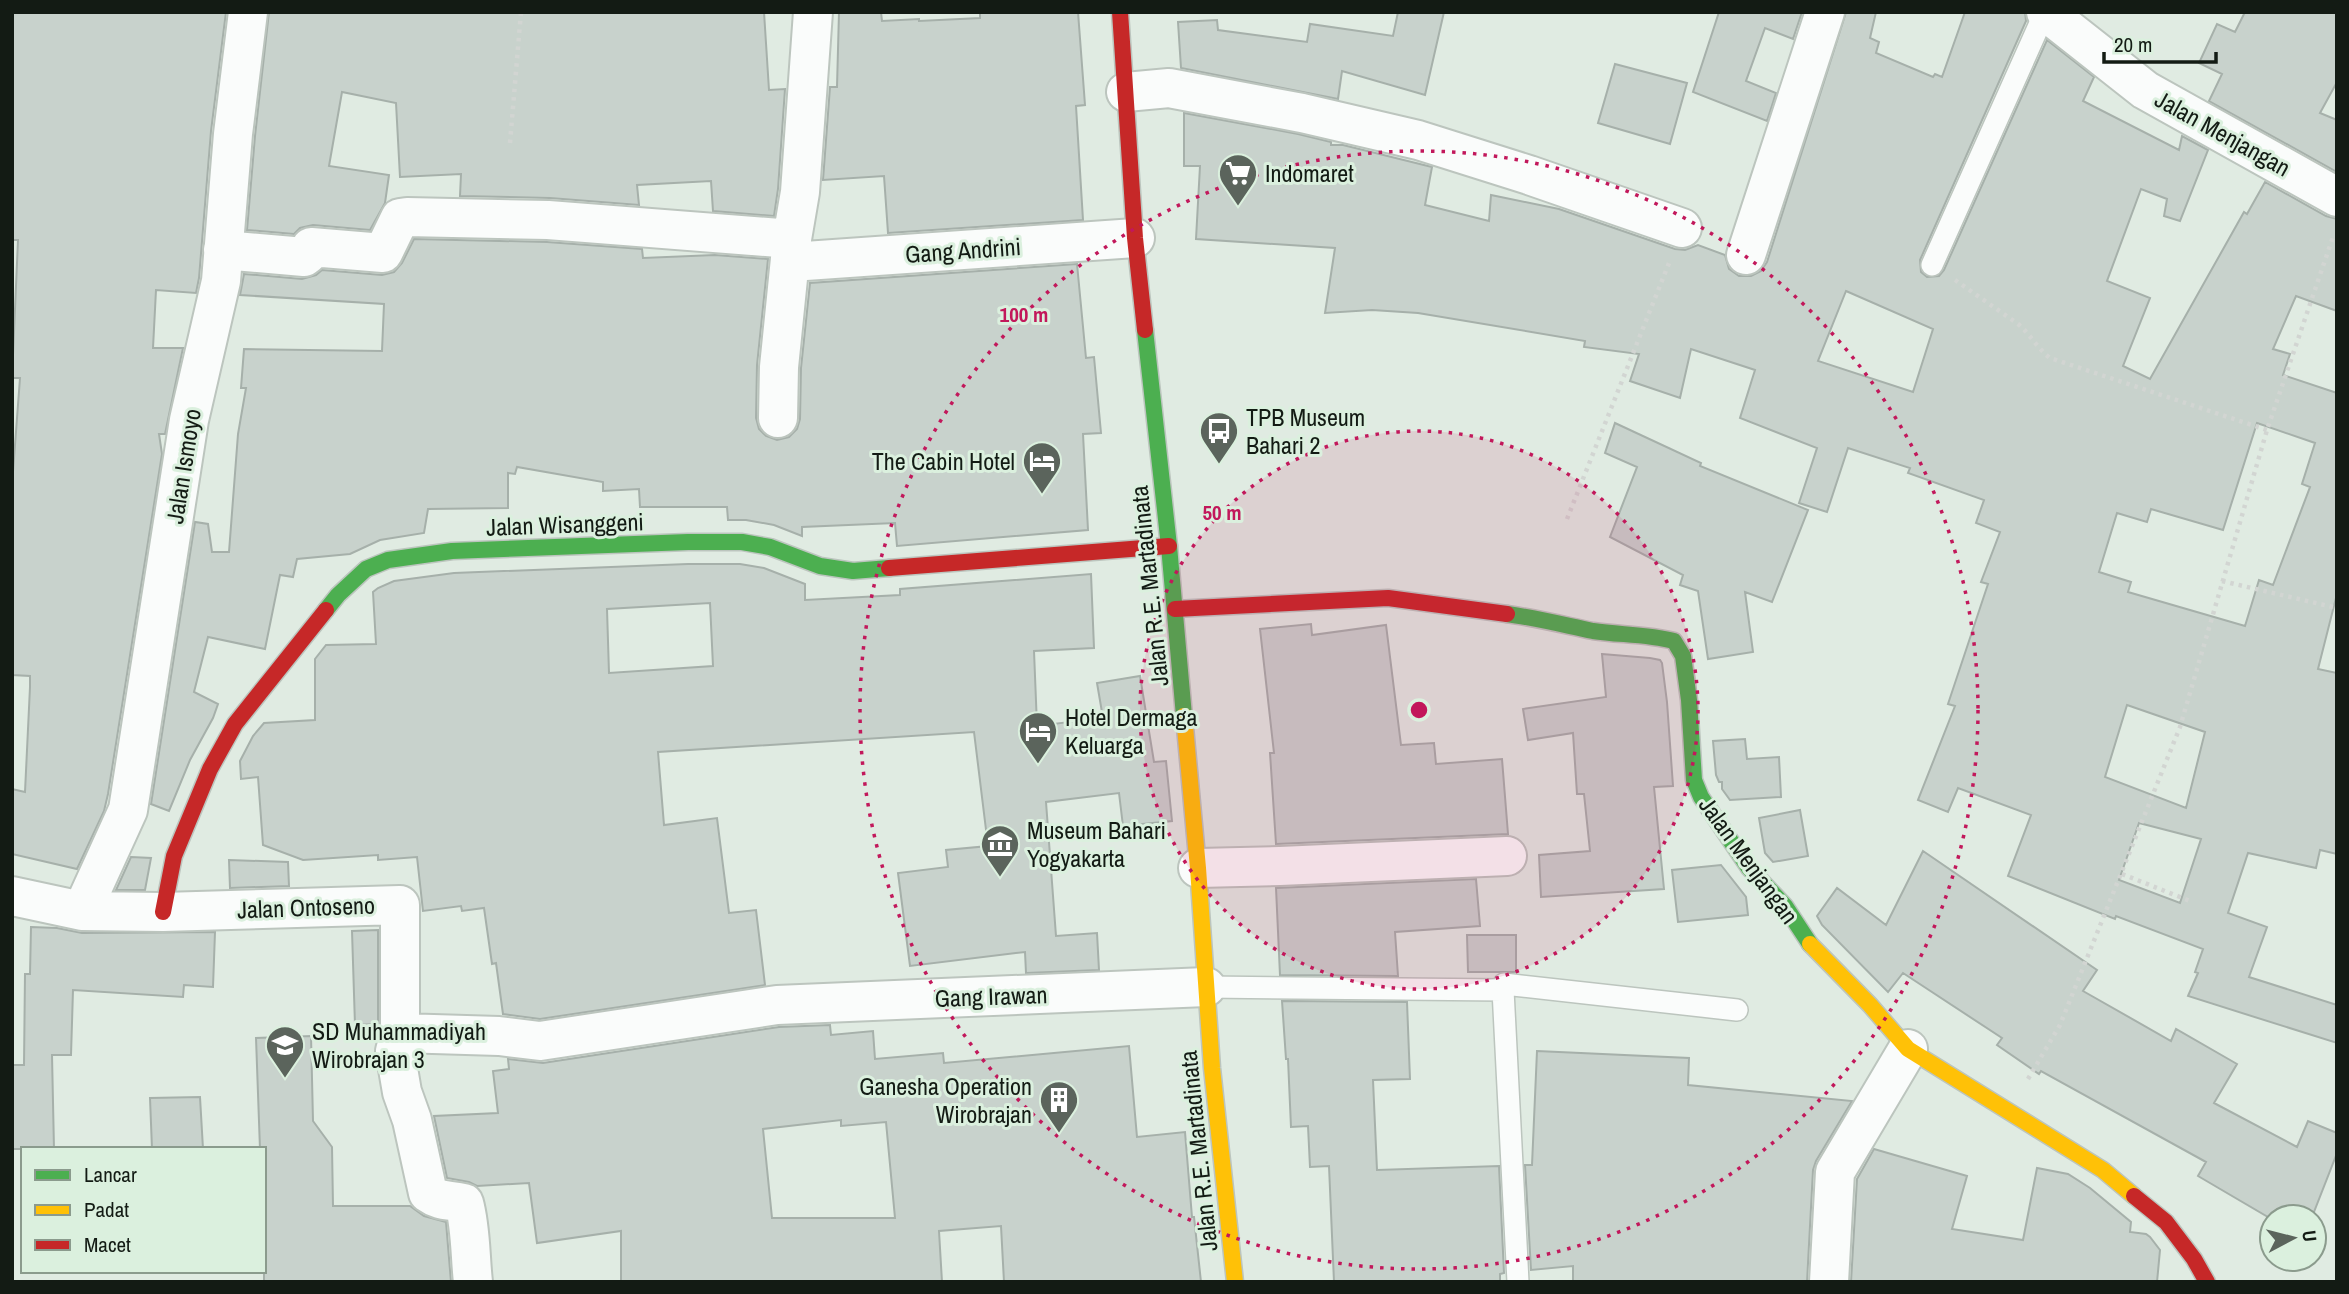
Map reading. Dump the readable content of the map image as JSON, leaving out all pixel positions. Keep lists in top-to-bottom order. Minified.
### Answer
{"streets":{"street":["Jalan Menjangan","Gang Andrini","Jalan Ismoyo","Jalan Wisanggeni","Jalan R.E. Martadinata","Jalan Ontoseno","Gang Irawan"]},"crossings":[["Jalan Menjangan","Jalan R.E. Martadinata"],["Gang Andrini","Jalan Ismoyo"],["Gang Andrini","Jalan R.E. Martadinata"],["Jalan Ismoyo","Jalan Ontoseno"],["Jalan Wisanggeni","Jalan R.E. Martadinata"],["Jalan Wisanggeni","Jalan Ontoseno"],["Jalan R.E. Martadinata","Gang Irawan"],["Jalan Ontoseno","Gang Irawan"]],"places":{"supermarket":["Indomaret"],"bus stop":["TPB Museum Bahari 2"],"hotel":["The Cabin Hotel","Hotel Dermaga Keluarga"],"museum":["Museum Bahari Yogyakarta"],"school or university":["SD Muhammadiyah Wirobrajan 3"],"building":["Ganesha Operation Wirobrajan"]},"legend":["Lancar","Padat","Macet"],"scale_bar":"20 m","north":"right","rings":["100 m","50 m"]}
